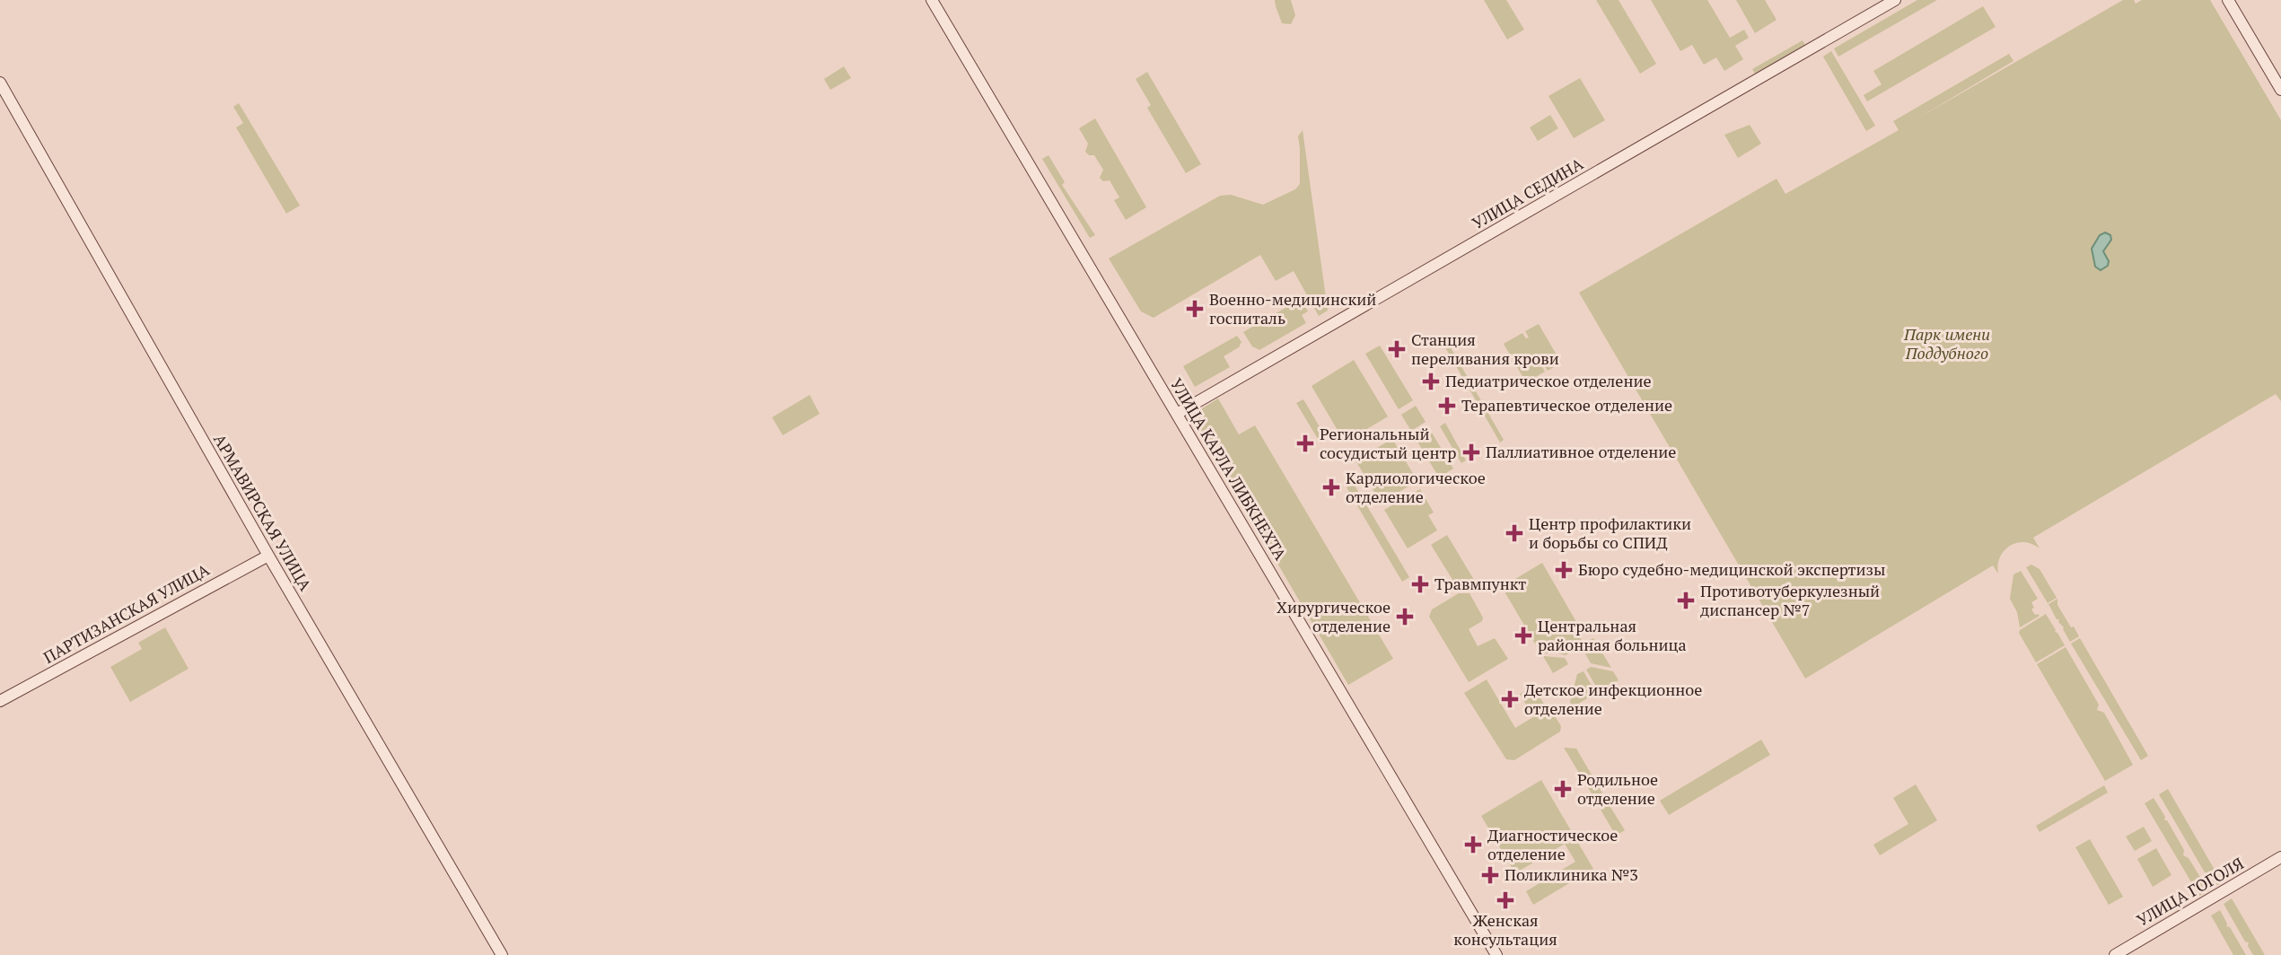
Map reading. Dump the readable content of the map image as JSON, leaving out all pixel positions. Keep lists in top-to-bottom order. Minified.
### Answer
{"streets":{"street":["УЛИЦА СЕДИНА","УЛИЦА КАРЛА ЛИБКНЕХТА","АРМАВИРСКАЯ УЛИЦА","ПАРТИЗАНСКАЯ УЛИЦА","УЛИЦА ГОГОЛЯ"]},"crossings":[["УЛИЦА СЕДИНА","УЛИЦА КАРЛА ЛИБКНЕХТА"],["АРМАВИРСКАЯ УЛИЦА","ПАРТИЗАНСКАЯ УЛИЦА"]],"parks":["Парк имени Поддубного"],"places":{"health":["Военно-медицинский госпиталь","Станция переливания крови","Педиатрическое отделение","Терапевтическое отделение","Региональный сосудистый центр","Паллиативное отделение","Кардиологическое отделение","Центр профилактики и борьбы со СПИД","Бюро судебно-медицинской экспертизы","Травмпункт","Противотуберкулезный диспансер №7","Хирургическое отделение","Центральная районная больница","Детское инфекционное отделение","Родильное отделение","Диагностическое отделение","Поликлиника №3","Женская консультация"]}}
